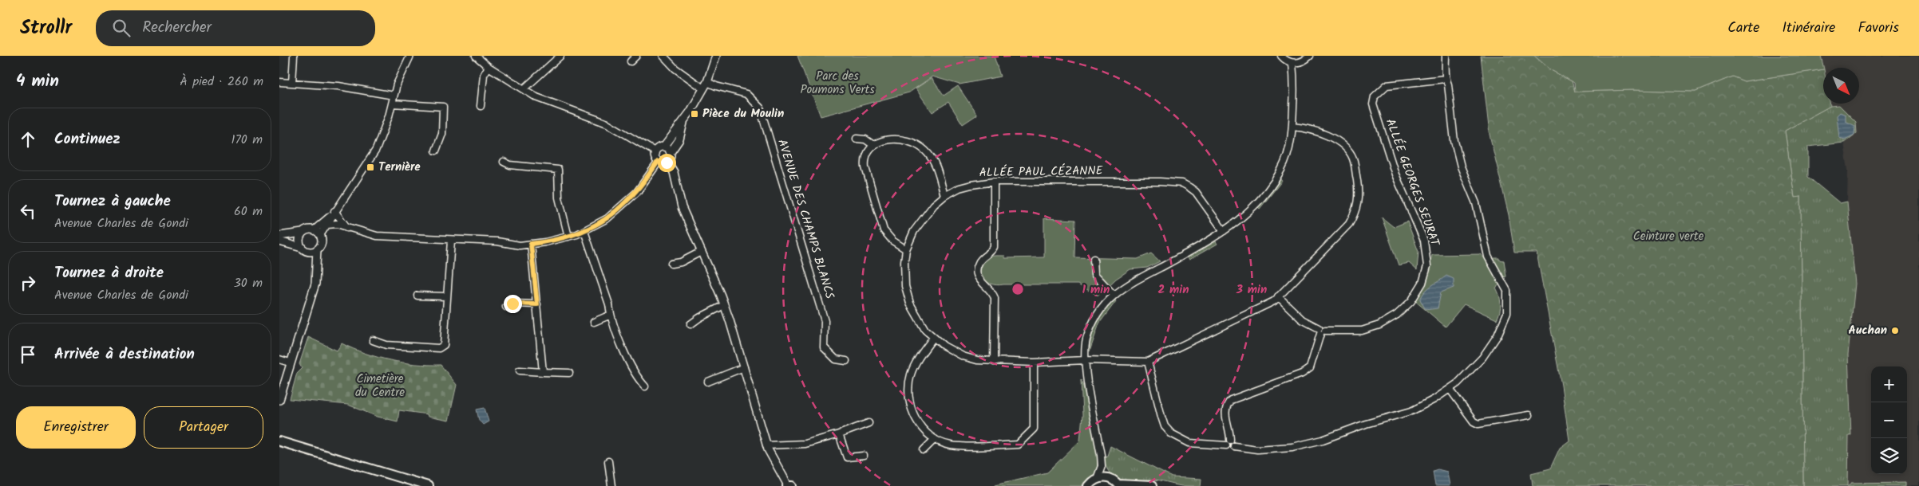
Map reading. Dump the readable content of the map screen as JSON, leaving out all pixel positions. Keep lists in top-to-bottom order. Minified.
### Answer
{"streets":{"street":["ALLÉE PAUL CÉZANNE","ALLÉE GEORGES SEURAT","AVENUE DES CHAMPS BLANCS"]},"parks":["Parc des Poumons Verts","Ceinture verte","Cimetière du Centre"],"places":{"transit":["Pièce du Moulin","Ternière"],"other":["Auchan"]},"north":"bottom right","page":{"header":"Strollr","search":"Rechercher","nav":["Carte","Itinéraire","Favoris"],"heading":["4 min","À pied · 260 m"],"list":[["Continuez","170 m"],["Tournez à gauche","Avenue Charles de Gondi","60 m"],["Tournez à droite","Avenue Charles de Gondi","30 m"],"Arrivée à destination"],"map_buttons":["+","−"],"buttons":["Enregistrer","Partager"]},"rings":["1 min","2 min","3 min"]}
